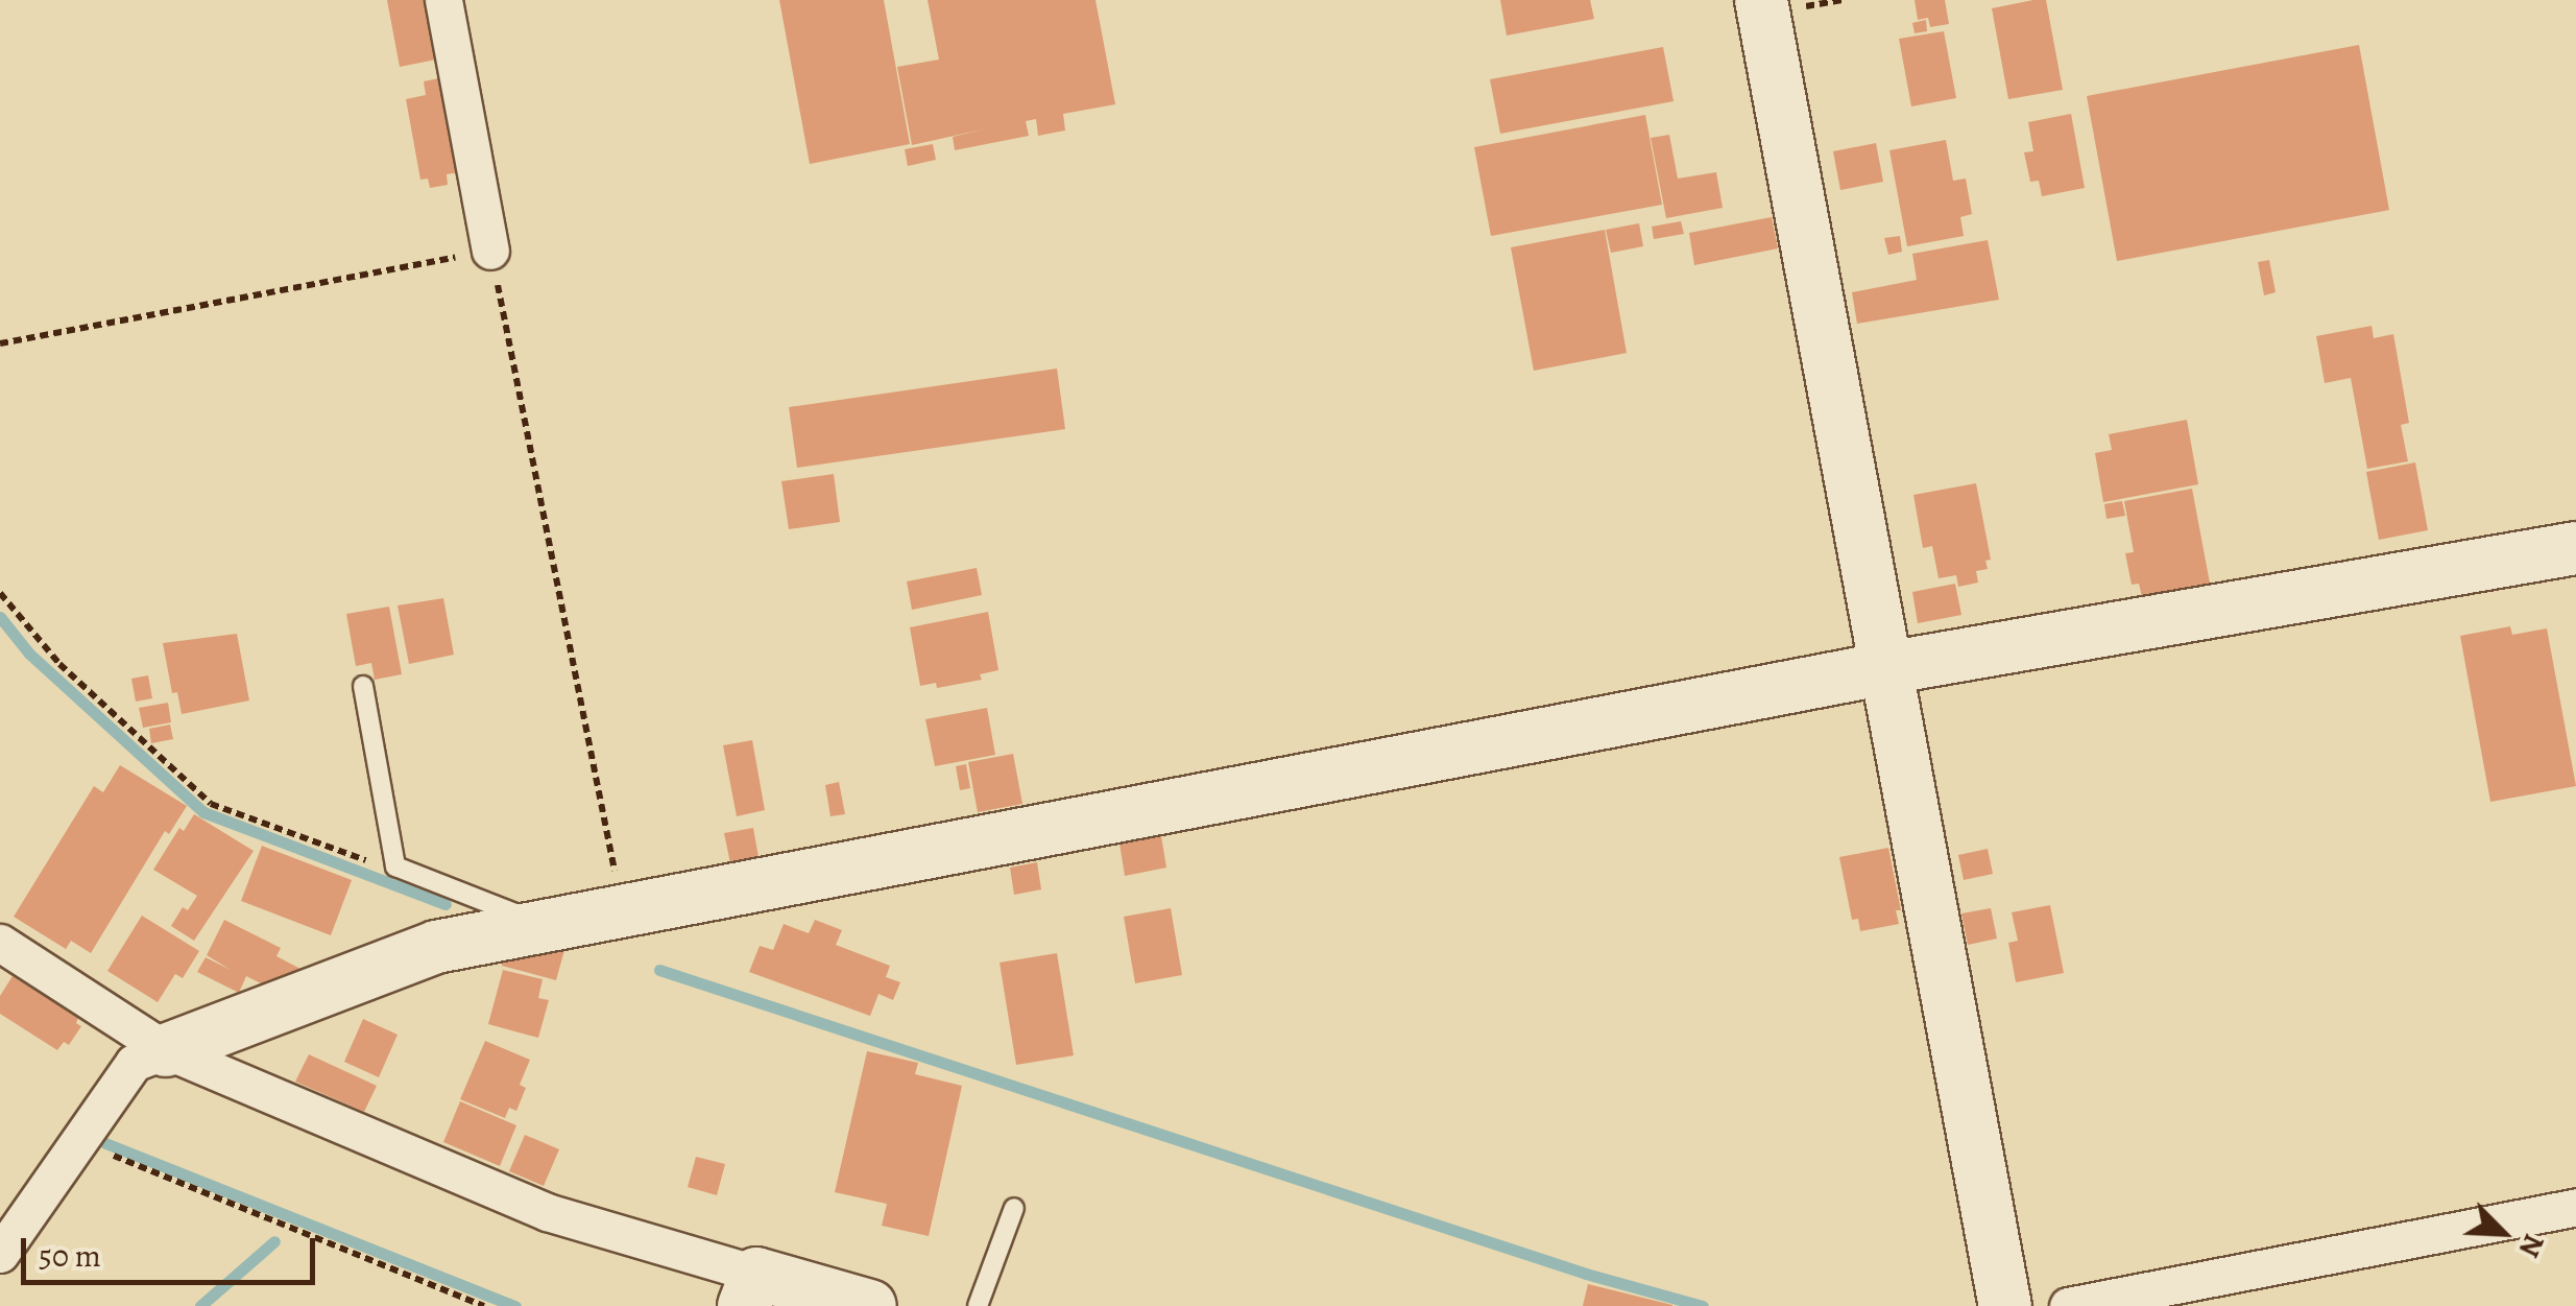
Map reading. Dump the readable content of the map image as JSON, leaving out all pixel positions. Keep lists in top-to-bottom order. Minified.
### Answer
{"scale_bar":"50 m","north":"bottom right"}
